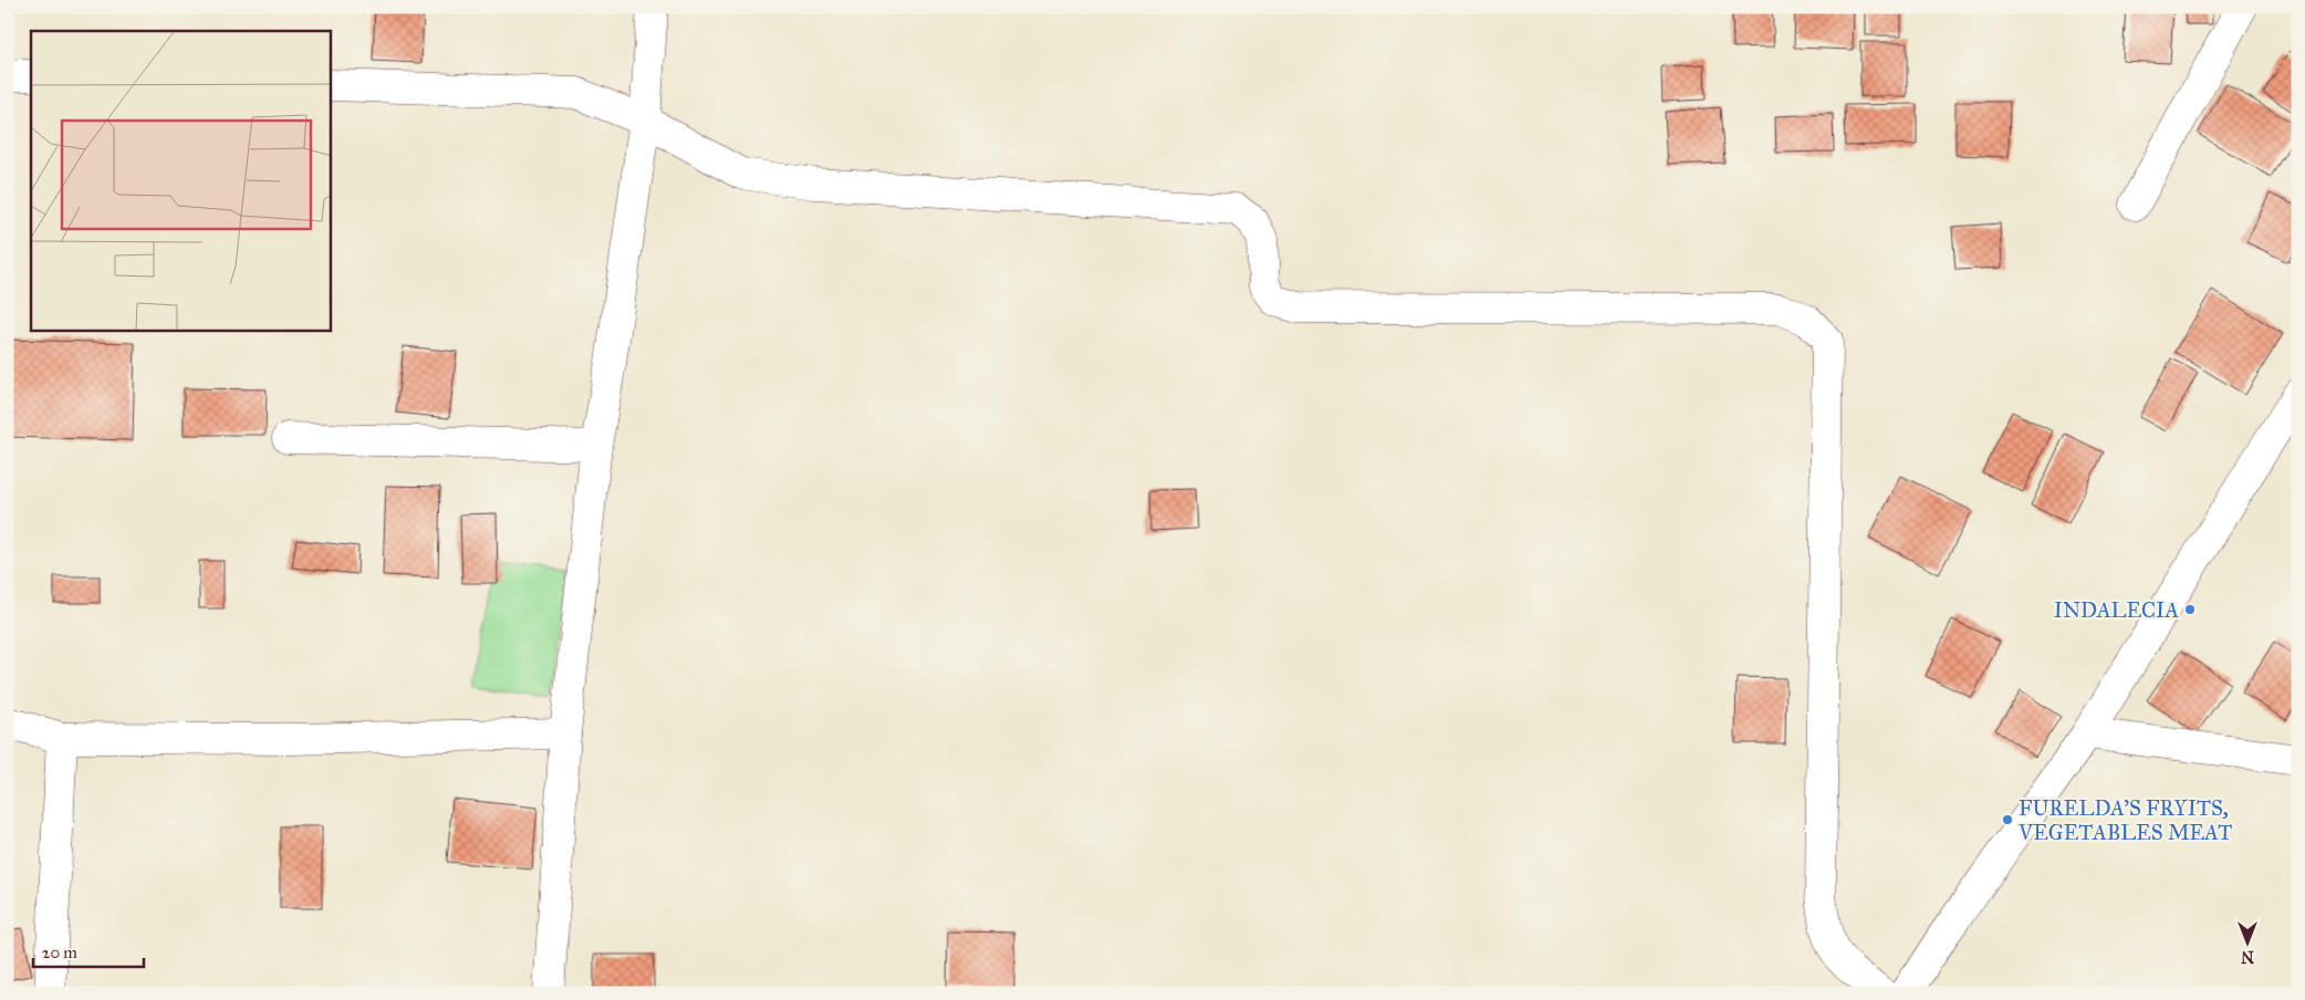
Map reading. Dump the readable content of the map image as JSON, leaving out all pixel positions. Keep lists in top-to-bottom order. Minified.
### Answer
{"places":["INDALECIA","FURELDA'S FRYITS, VEGETABLES MEAT"],"scale_bar":"20 m","north":"bottom"}
